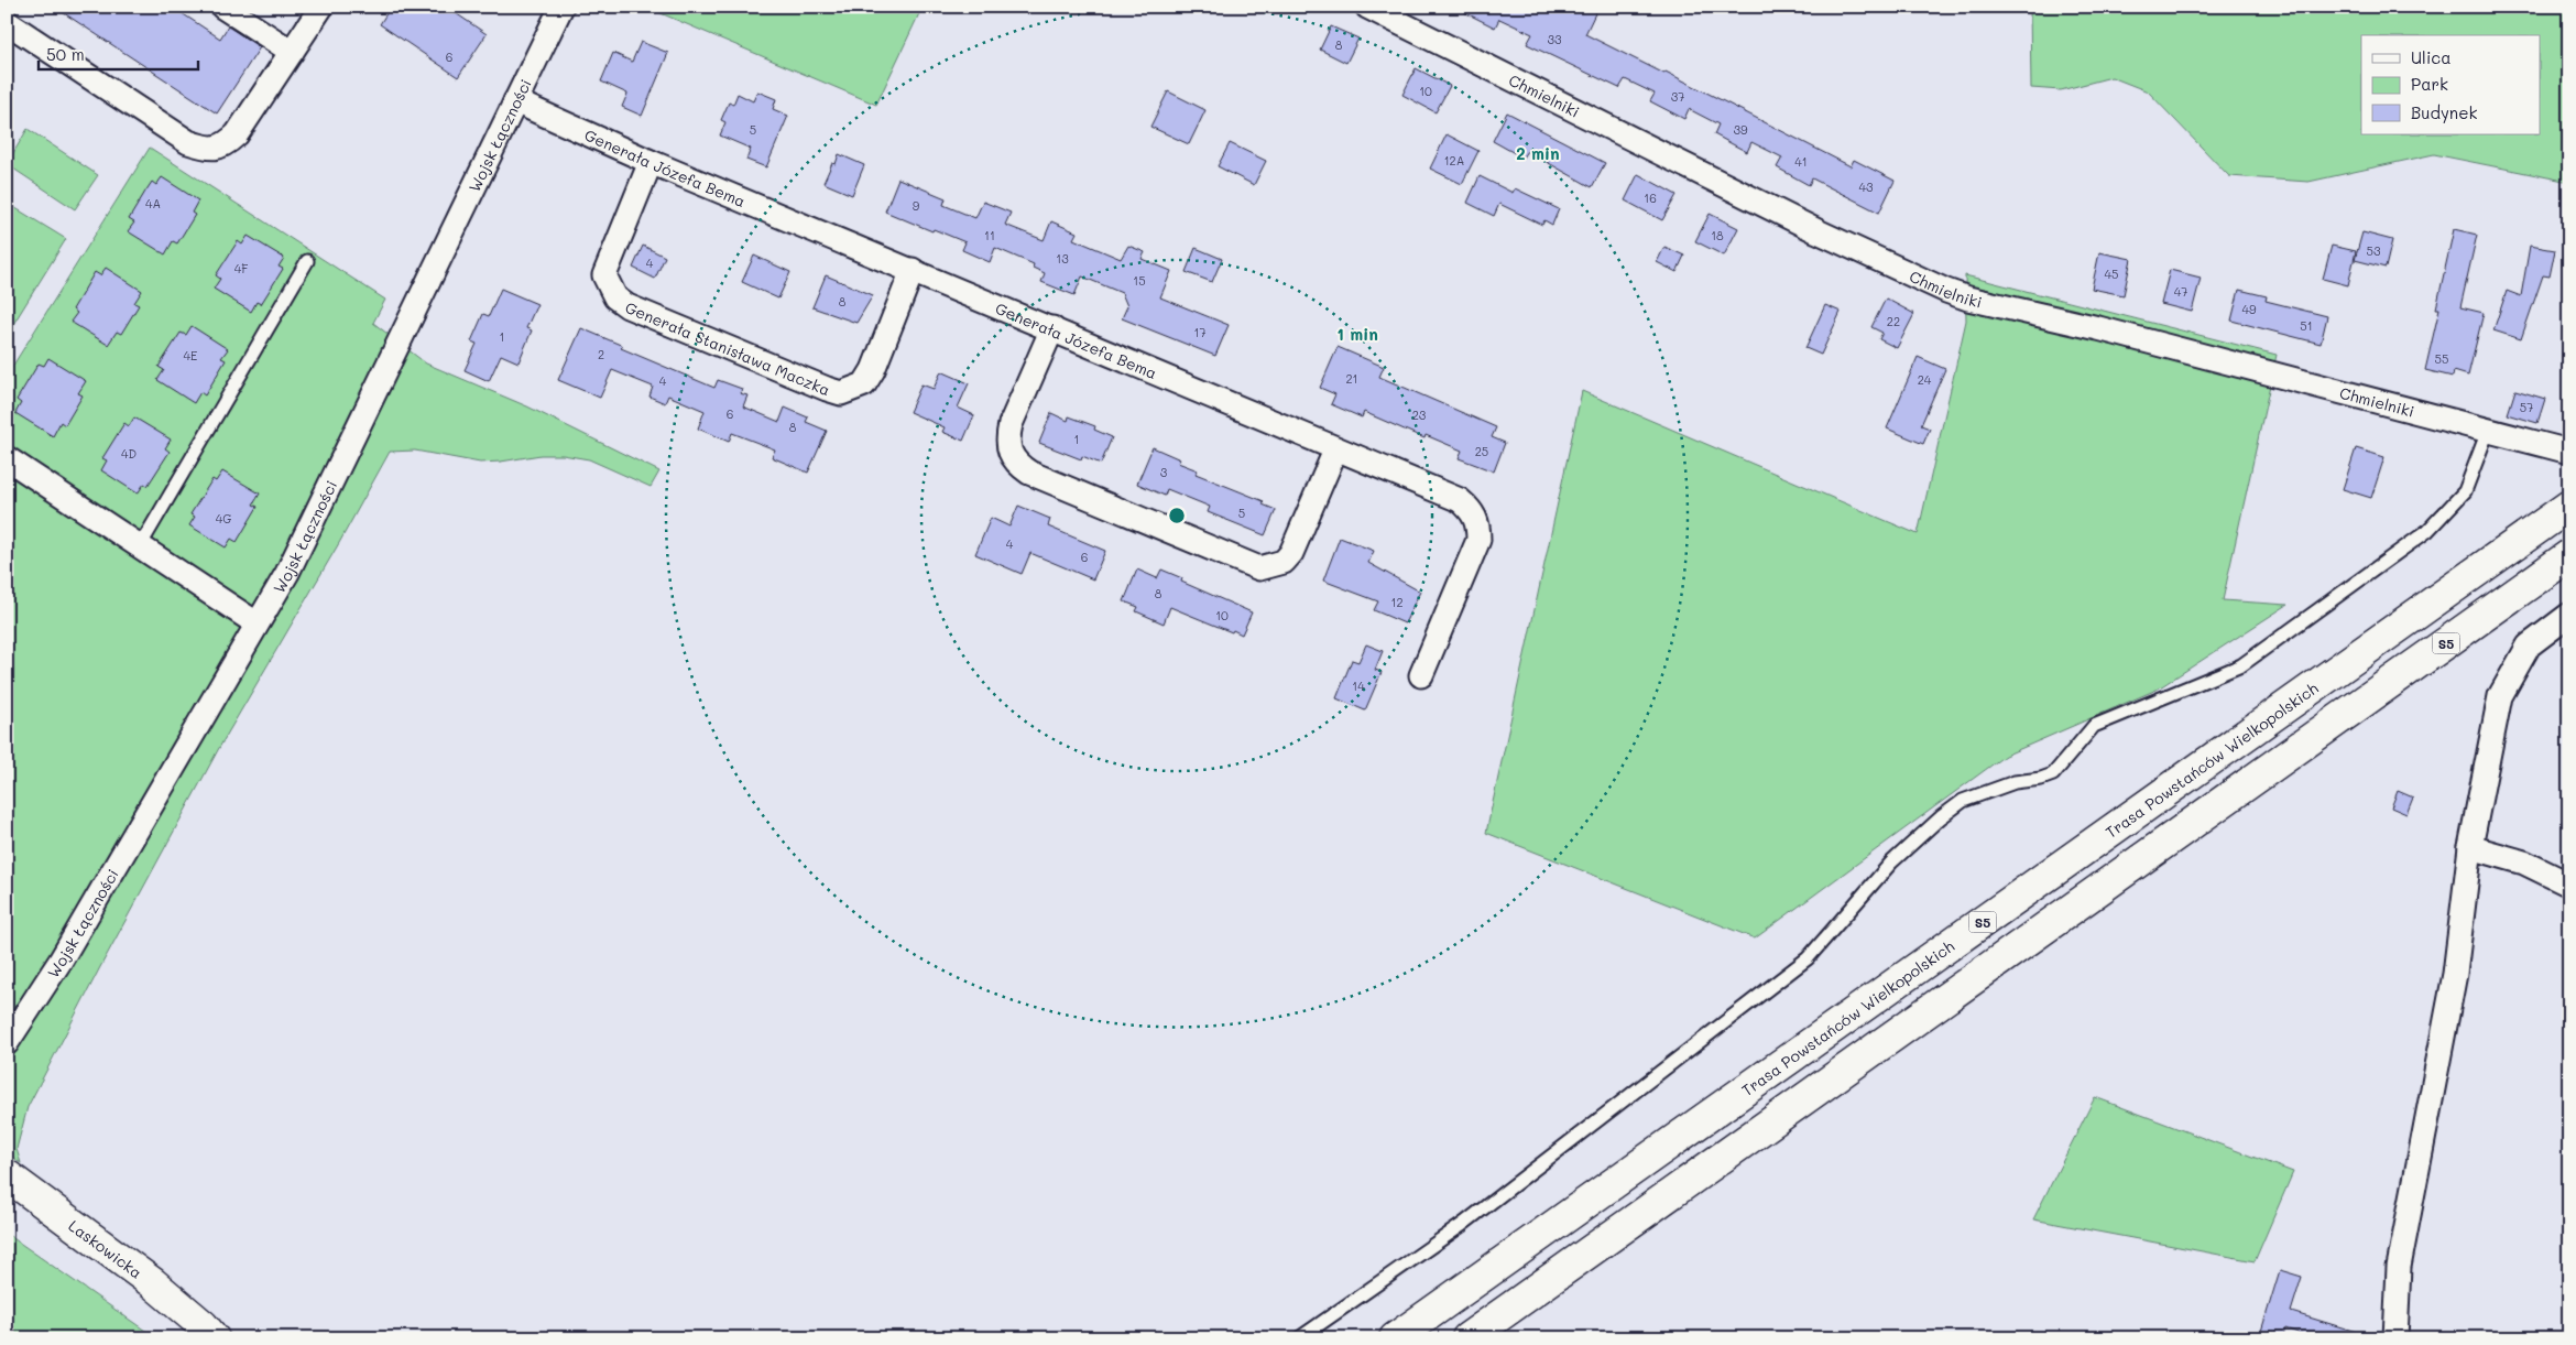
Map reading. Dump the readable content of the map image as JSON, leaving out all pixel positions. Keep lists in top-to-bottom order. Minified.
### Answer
{"streets":{"main road":["S5","Trasa Powstańców Wielkopolskich","Laskowicka"],"street":["Chmielniki","Wojsk Łączności","Generała Józefa Bema","Generała Stanisława Maczka"]},"crossings":[["Wojsk Łączności","Generała Józefa Bema"],["Generała Józefa Bema","Generała Stanisława Maczka"]],"house_numbers":["33","8","6","10","37","5","39","12A","41","43","16","4A","9","11","18","53","13","4","4F","45","15","47","8","49","22","51","17","1","2","4E","55","21","24","4","57","6","23","8","1","25","4D","3","5","4G","4","6","8","12","10","14"],"legend":["Ulica","Park","Budynek"],"scale_bar":"50 m","rings":["2 min","1 min"]}
